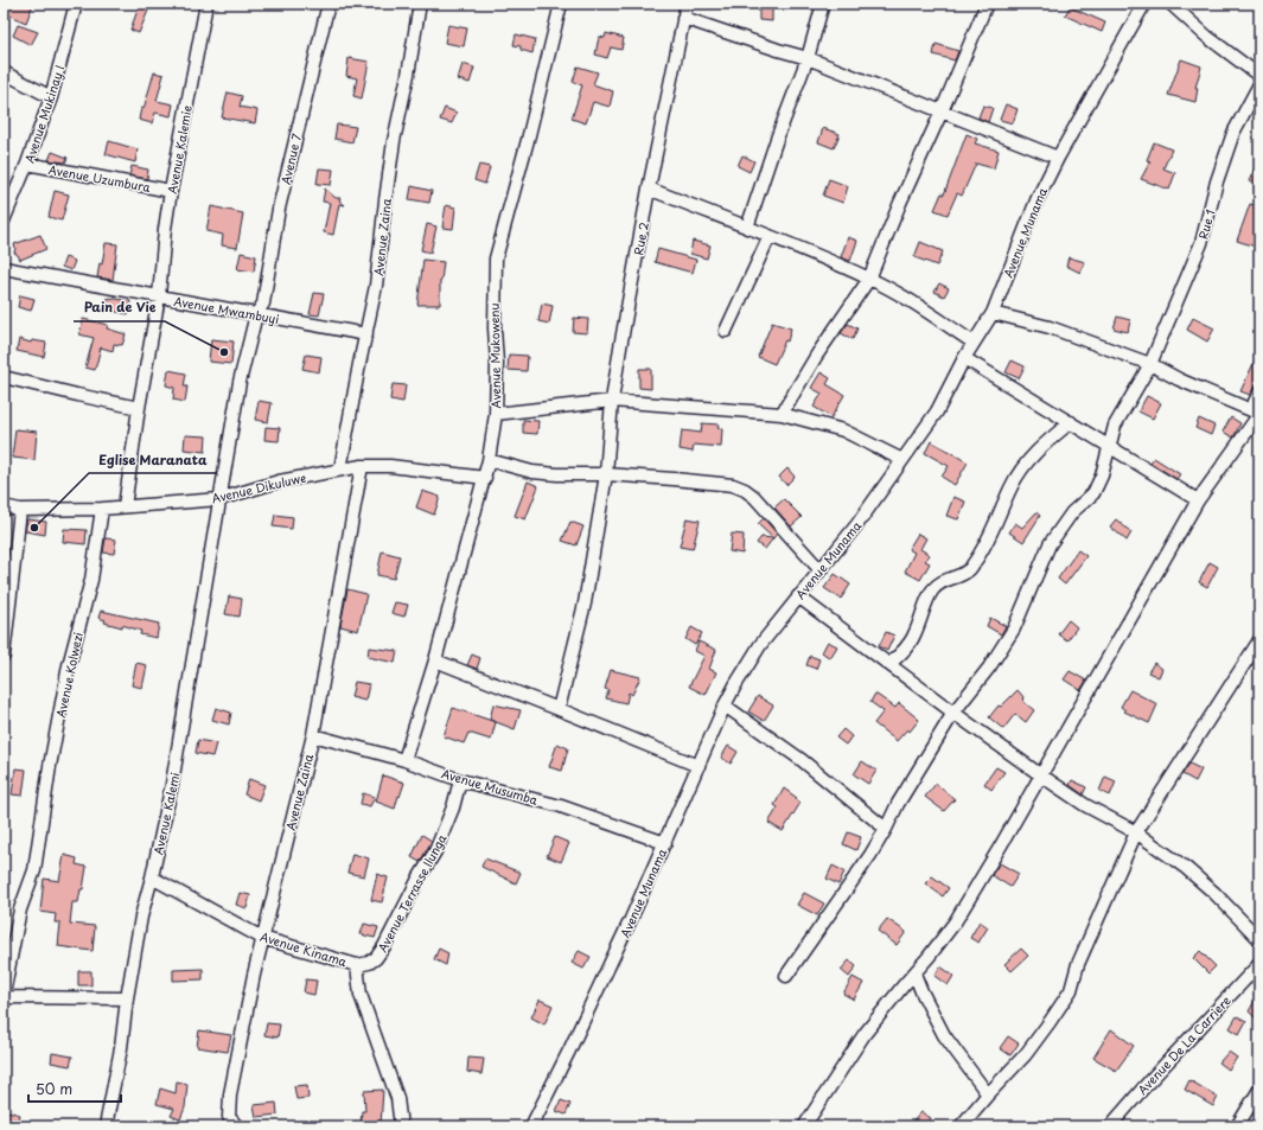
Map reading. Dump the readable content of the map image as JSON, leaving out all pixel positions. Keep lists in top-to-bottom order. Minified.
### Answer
{"streets":{"street":["Avenue Mukinay I","Avenue Kalemie","Avenue 7","Avenue Uzumbura","Rue 1","Avenue Munama","Avenue Zaina","Rue 2","Avenue Mwambuyi","Avenue Mukowenu","Avenue Dikuluwe","Avenue Kolwezi","Avenue Musumba","Avenue Kalemi","Avenue Terrasse Ilunga","Avenue Kinama","Avenue De La Carriere"]},"crossings":[["Avenue Mukinay I","Avenue Uzumbura"],["Avenue Kalemie","Avenue Uzumbura"],["Avenue Kalemie","Avenue Mwambuyi"],["Avenue 7","Avenue Mwambuyi"],["Avenue 7","Avenue Dikuluwe"],["Avenue 7","Avenue Kalemi"],["Avenue Munama","Avenue Musumba"],["Avenue Zaina","Avenue Mwambuyi"],["Avenue Zaina","Avenue Dikuluwe"],["Avenue Zaina","Avenue Musumba"],["Avenue Zaina","Avenue Kinama"],["Avenue Mukowenu","Avenue Dikuluwe"],["Avenue Mukowenu","Avenue Musumba"],["Avenue Dikuluwe","Avenue Kolwezi"],["Avenue Dikuluwe","Avenue Kalemi"],["Avenue Musumba","Avenue Terrasse Ilunga"],["Avenue Kalemi","Avenue Kinama"],["Avenue Terrasse Ilunga","Avenue Kinama"]],"places":["Pain de Vie","Eglise Maranata"],"scale_bar":"50 m"}
